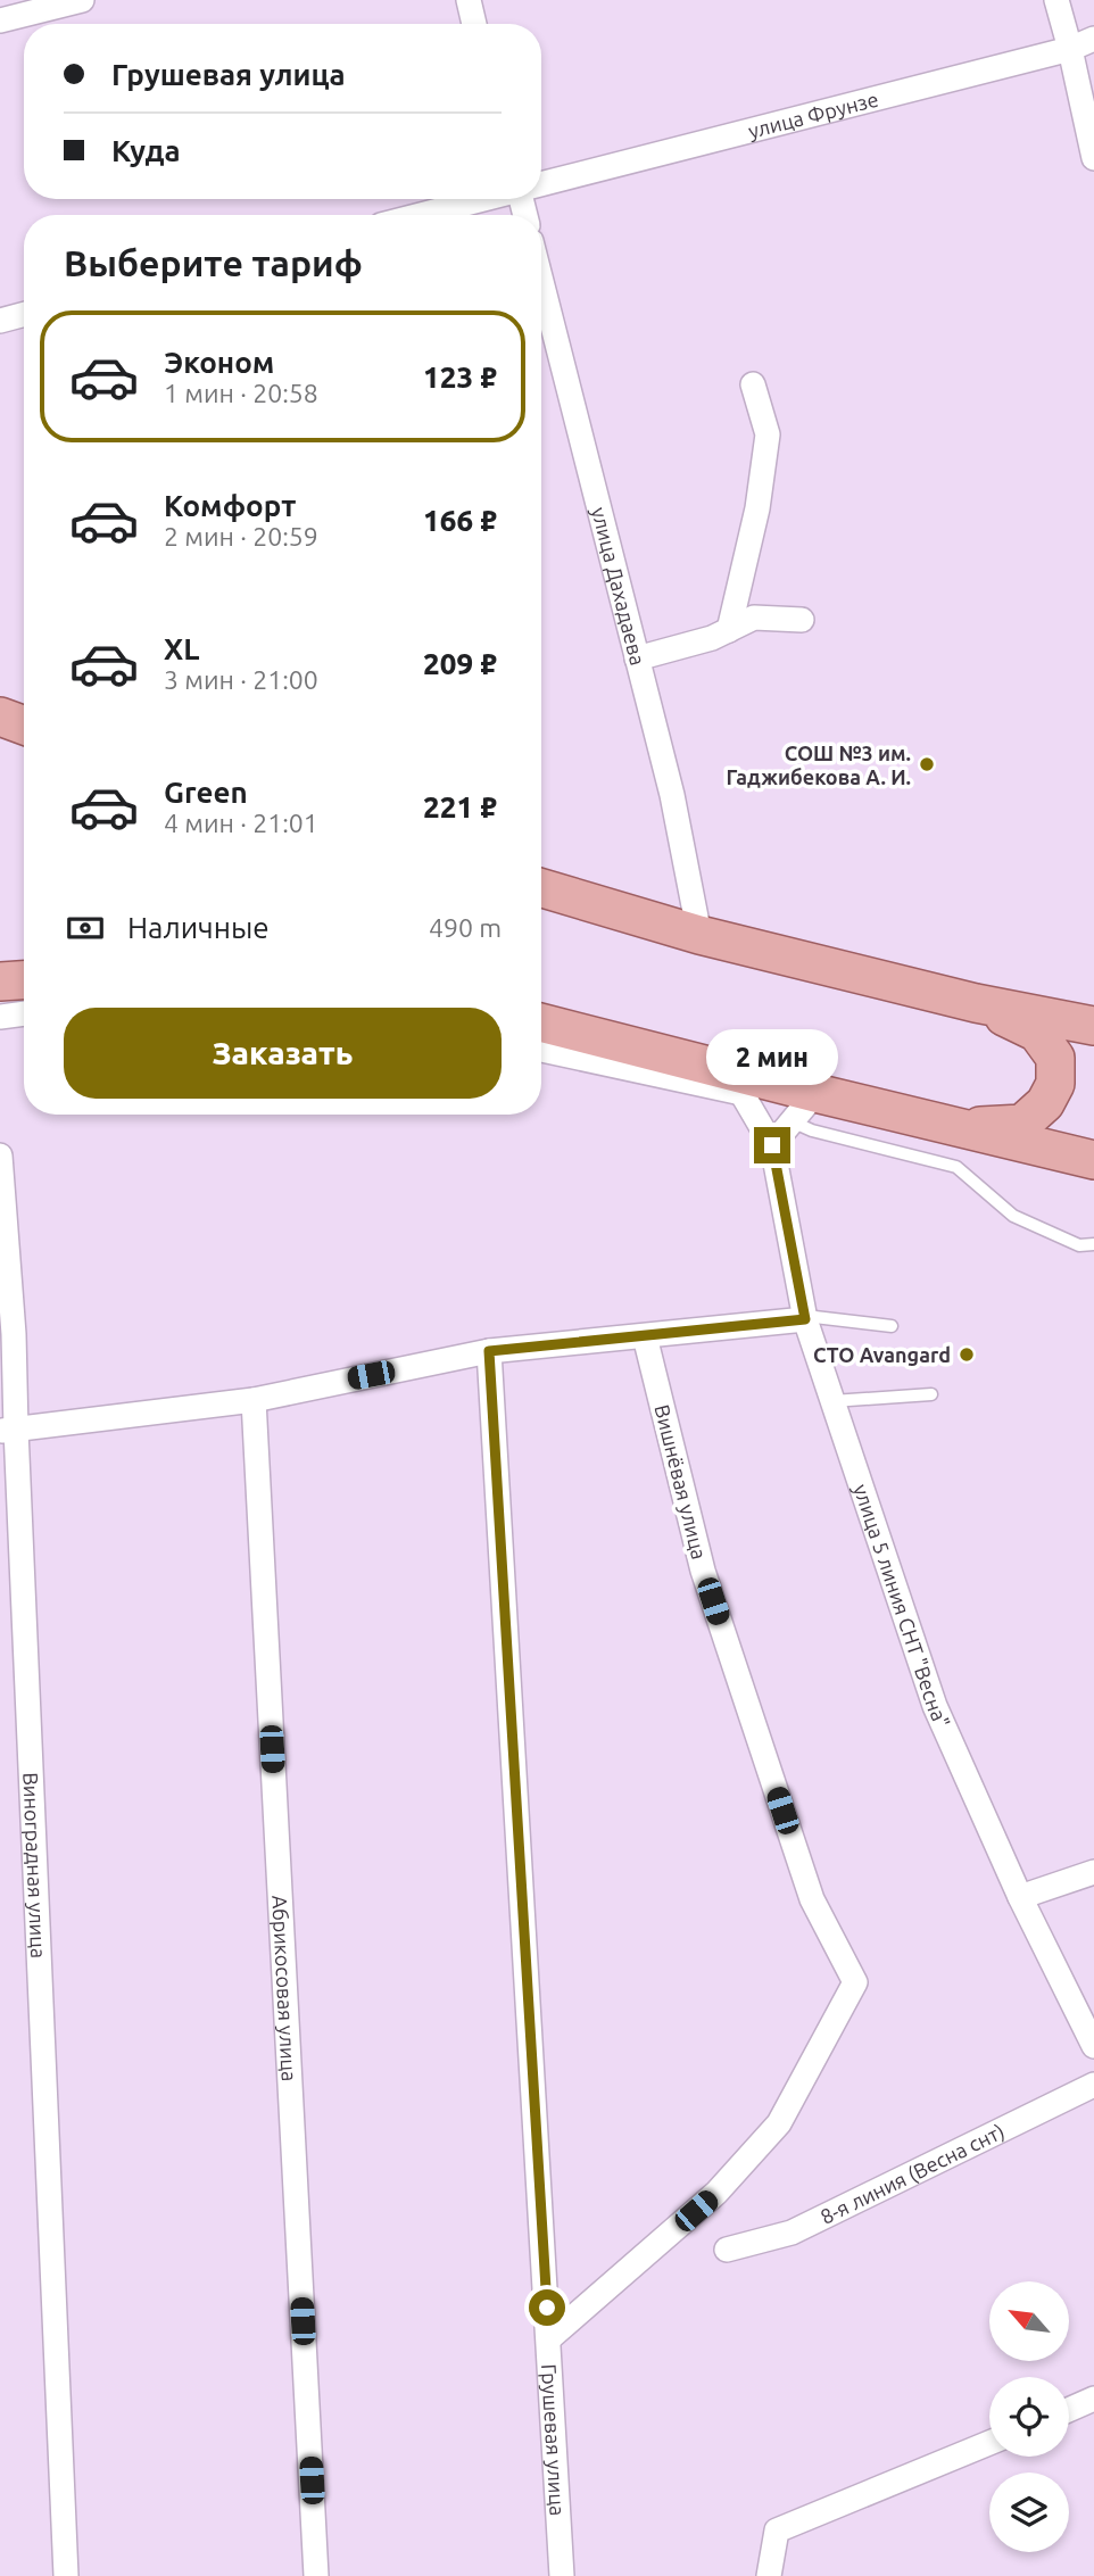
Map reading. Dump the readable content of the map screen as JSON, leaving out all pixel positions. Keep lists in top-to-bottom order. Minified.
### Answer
{"streets":{"street":["улица Фрунзе","улица Дахадаева","Вишнёвая улица","улица 5 линия СНТ \"Весна\"","Виноградная улица","Абрикосовая улица","8-я линия (Весна снт)","Грушевая улица"]},"crossings":[["Вишнёвая улица","Грушевая улица"]],"places":["СОШ №3 им. Гаджибекова А. И.","СТО Avangard"],"north":"top left","page":{"banner":["Грушевая улица","Куда"],"heading":"Выберите тариф","list":[{"name":"Эконом","note":"1 мин · 20:58","value":"123 ₽"},{"name":"Комфорт","note":"2 мин · 20:59","value":"166 ₽"},{"name":"XL","note":"3 мин · 21:00","value":"209 ₽"},{"name":"Green","note":"4 мин · 21:01","value":"221 ₽"}],"pay":["Наличные","490 m"],"buttons":"Заказать","bubble":"2 мин"}}
